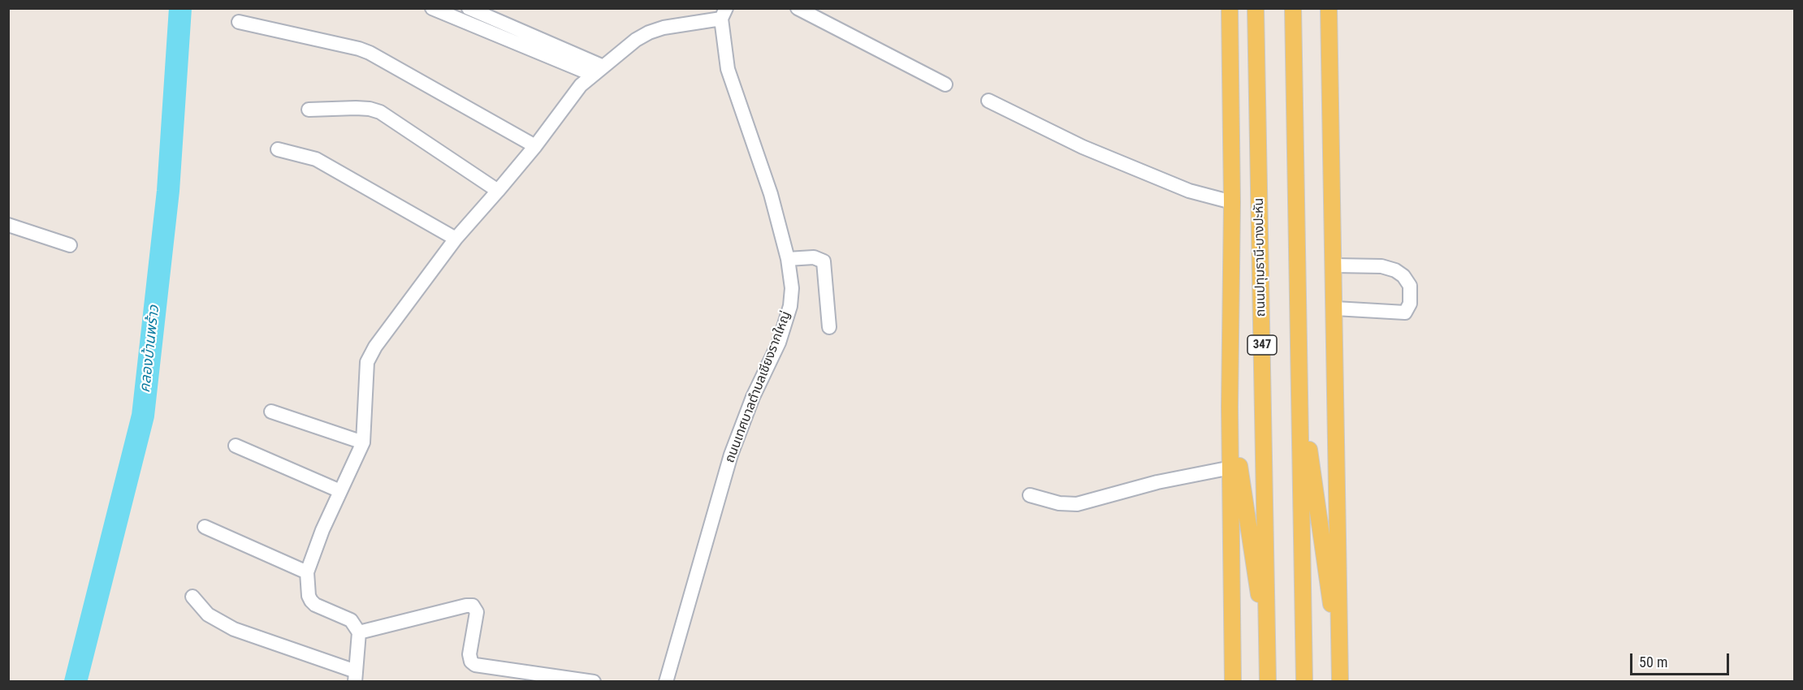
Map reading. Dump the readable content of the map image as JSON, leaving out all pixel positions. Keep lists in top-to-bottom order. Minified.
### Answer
{"streets":{"main road":["ถนนปทุมธานี-บางปะหัน","347"],"street":["ถนนเทศบาลตำบลเชียงรากใหญ่"]},"water":["คลองบ้านพร้าว"],"scale_bar":"50 m"}
